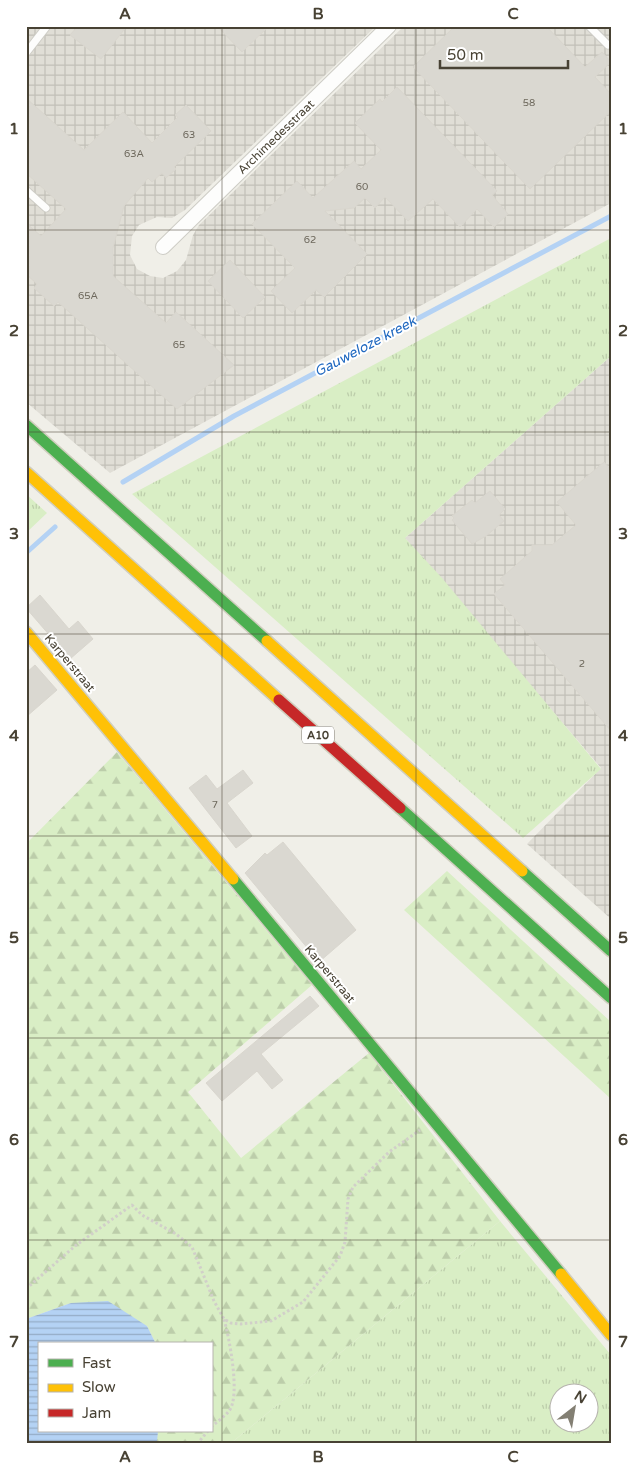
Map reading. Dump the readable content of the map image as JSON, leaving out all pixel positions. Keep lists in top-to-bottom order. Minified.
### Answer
{"streets":{"main road":["Karperstraat","A10"],"street":["Archimedesstraat"]},"water":["Gauweloze kreek"],"house_numbers":["58","63","63A","60","62","65A","65","2","7"],"legend":["Fast","Slow","Jam"],"scale_bar":"50 m","north":"top right","grid":{"columns":["A","B","C"],"rows":["1","2","3","4","5","6","7"]}}
